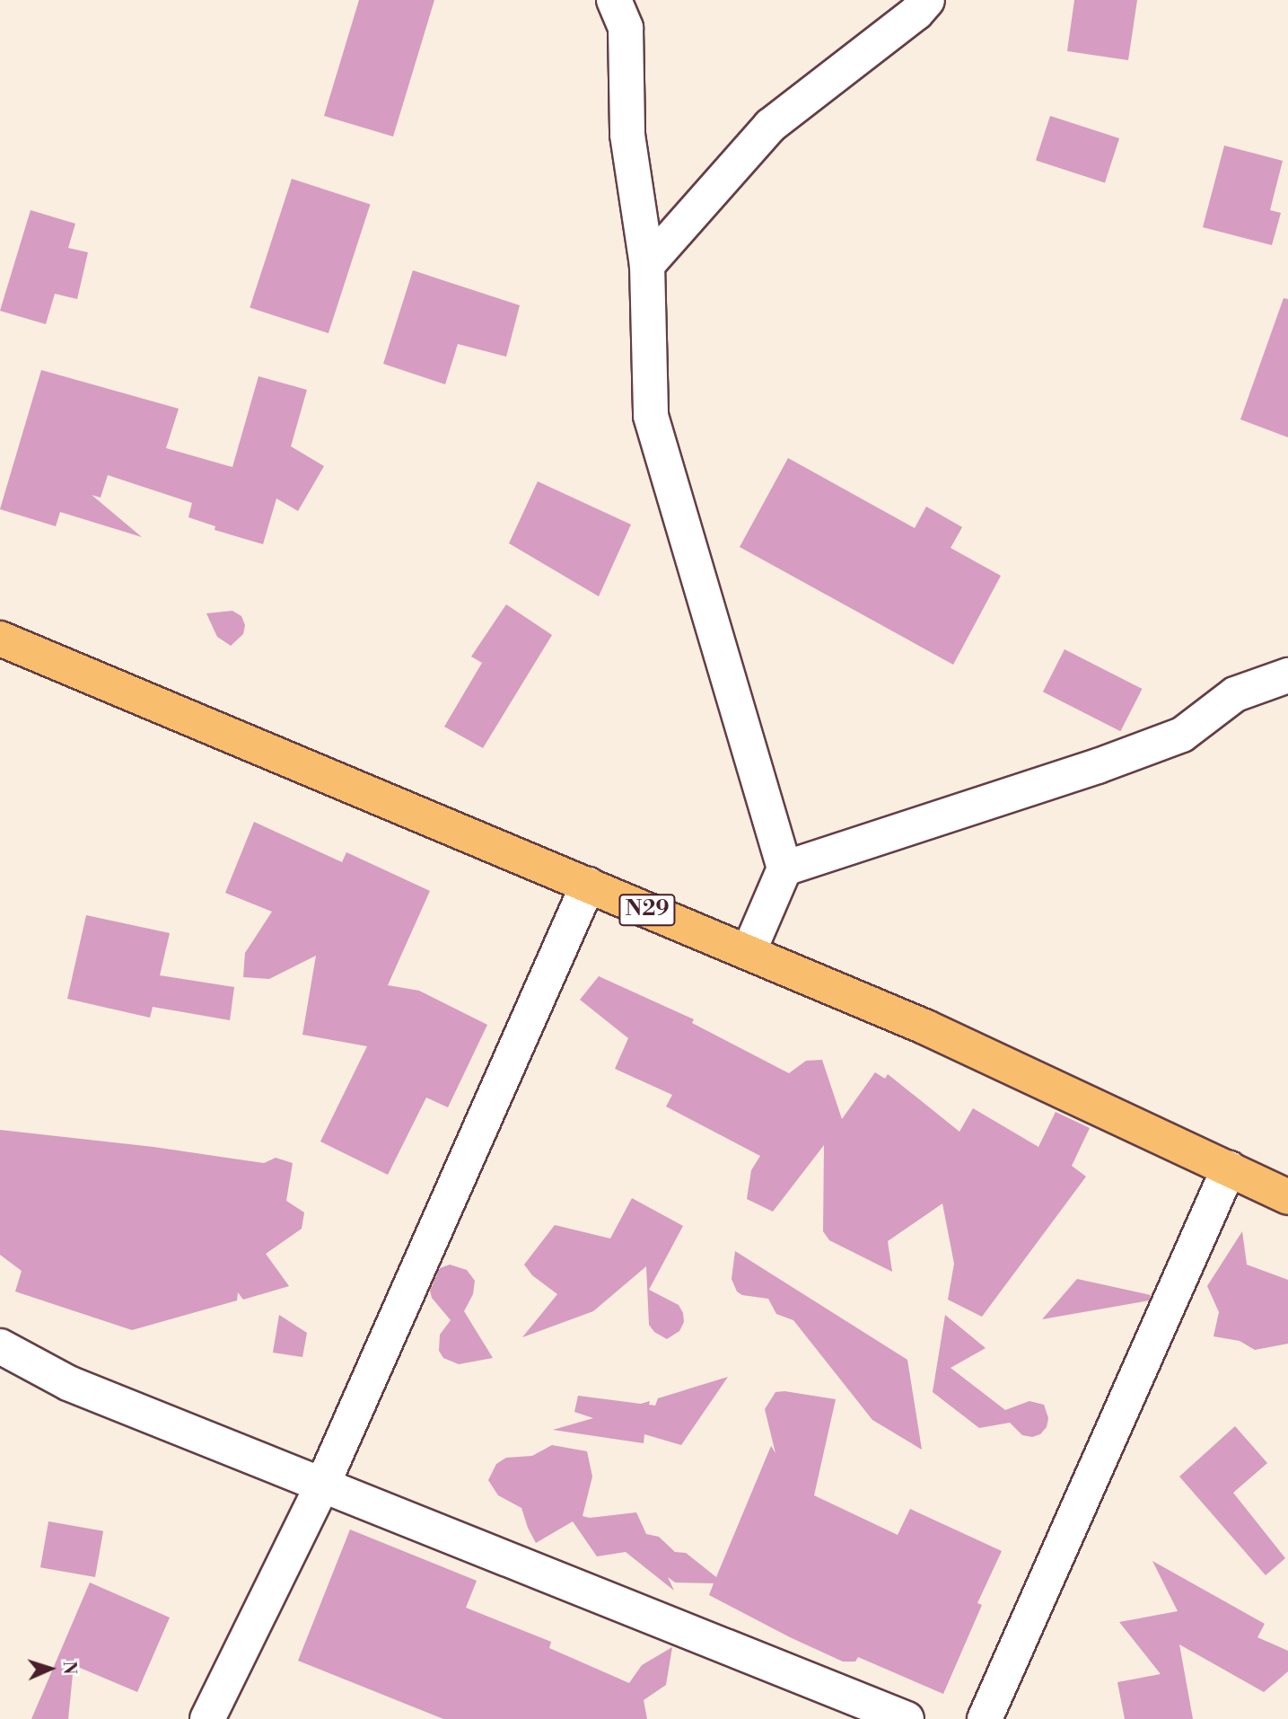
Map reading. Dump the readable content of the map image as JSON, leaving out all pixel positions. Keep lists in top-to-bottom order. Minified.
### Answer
{"streets":{"main road":["N29"]},"north":"right"}
